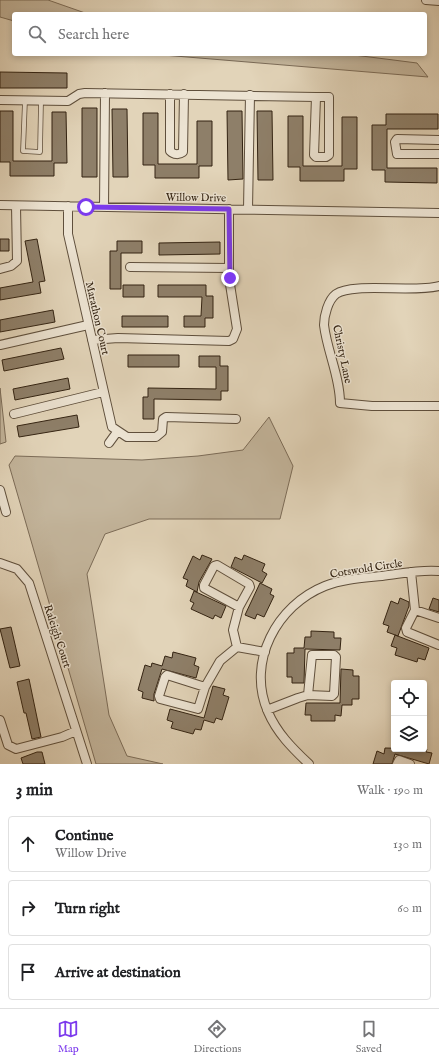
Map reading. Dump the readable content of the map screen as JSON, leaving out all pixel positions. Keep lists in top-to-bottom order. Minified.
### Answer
{"streets":{"street":["Willow Drive","Marathon Court","Christy Lane","Cotswold Circle","Raleigh Court"]},"crossings":[["Willow Drive","Marathon Court"]],"page":{"search":"Search here","heading":["3 min","Walk · 190 m"],"list":[["Continue","Willow Drive","130 m"],["Turn right","60 m"],"Arrive at destination"],"nav":["Map","Directions","Saved"]}}
